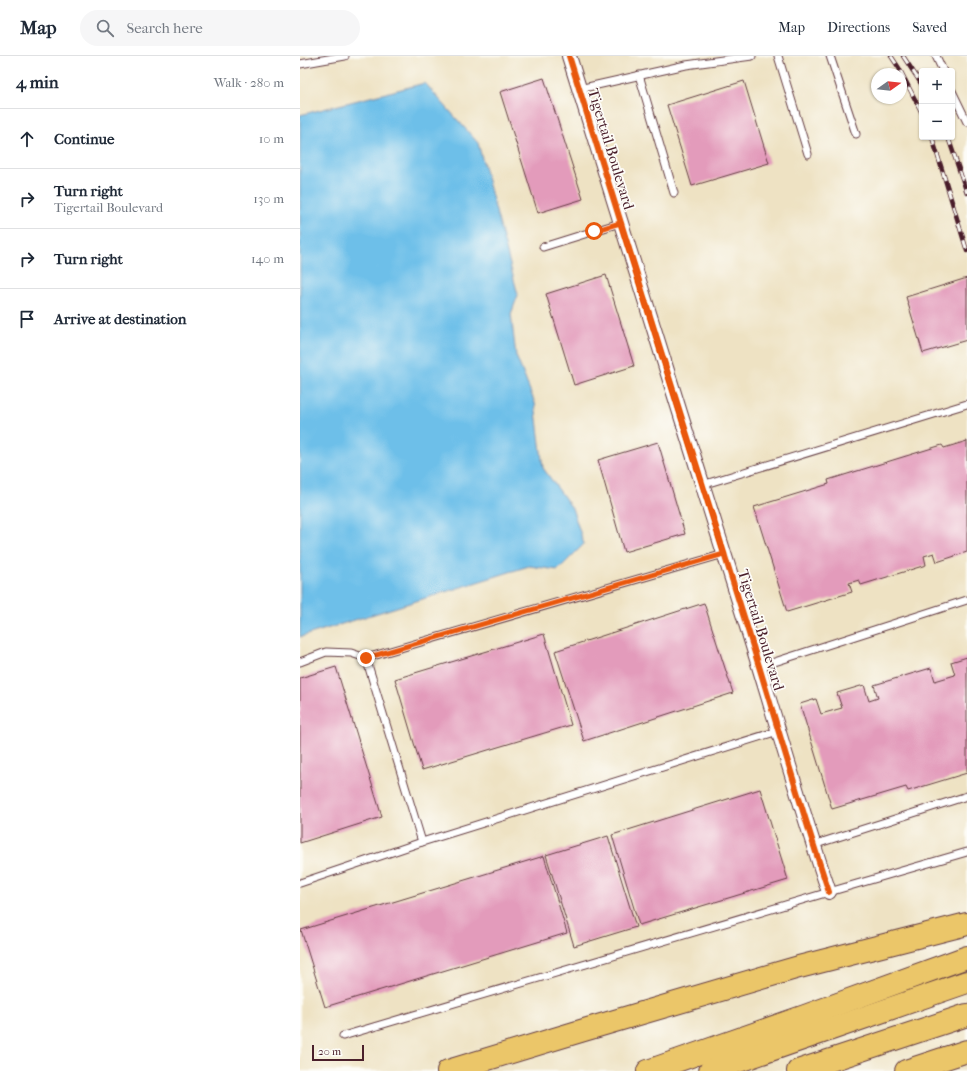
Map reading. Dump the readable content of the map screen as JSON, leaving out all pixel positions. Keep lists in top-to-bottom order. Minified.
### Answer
{"streets":{"street":["Tigertail Boulevard"]},"scale_bar":"20 m","north":"right","page":{"header":"Map","search":"Search here","nav":["Map","Directions","Saved"],"heading":["4 min","Walk · 280 m"],"map_buttons":["+","−"],"list":[["Continue","10 m"],["Turn right","Tigertail Boulevard","130 m"],["Turn right","140 m"],"Arrive at destination"],"scale":"20 m"}}
